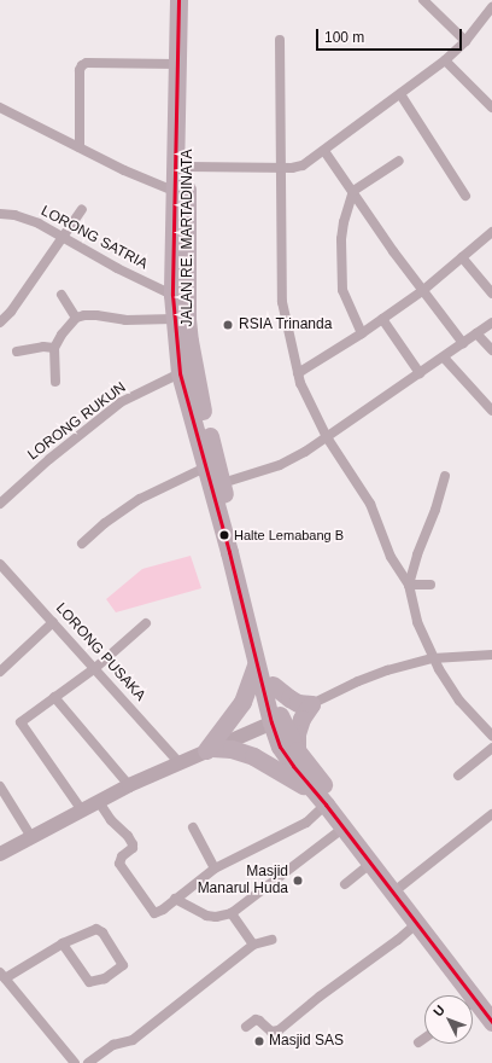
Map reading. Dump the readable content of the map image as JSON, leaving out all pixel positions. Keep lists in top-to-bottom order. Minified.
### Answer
{"streets":{"highway":["JALAN RE. MARTADINATA"],"street":["LORONG SATRIA","LORONG RUKUN","LORONG PUSAKA"]},"places":["RSIA Trinanda","Halte Lemabang B","Masjid Manarul Huda","Masjid SAS"],"scale_bar":"100 m","north":"top left"}
